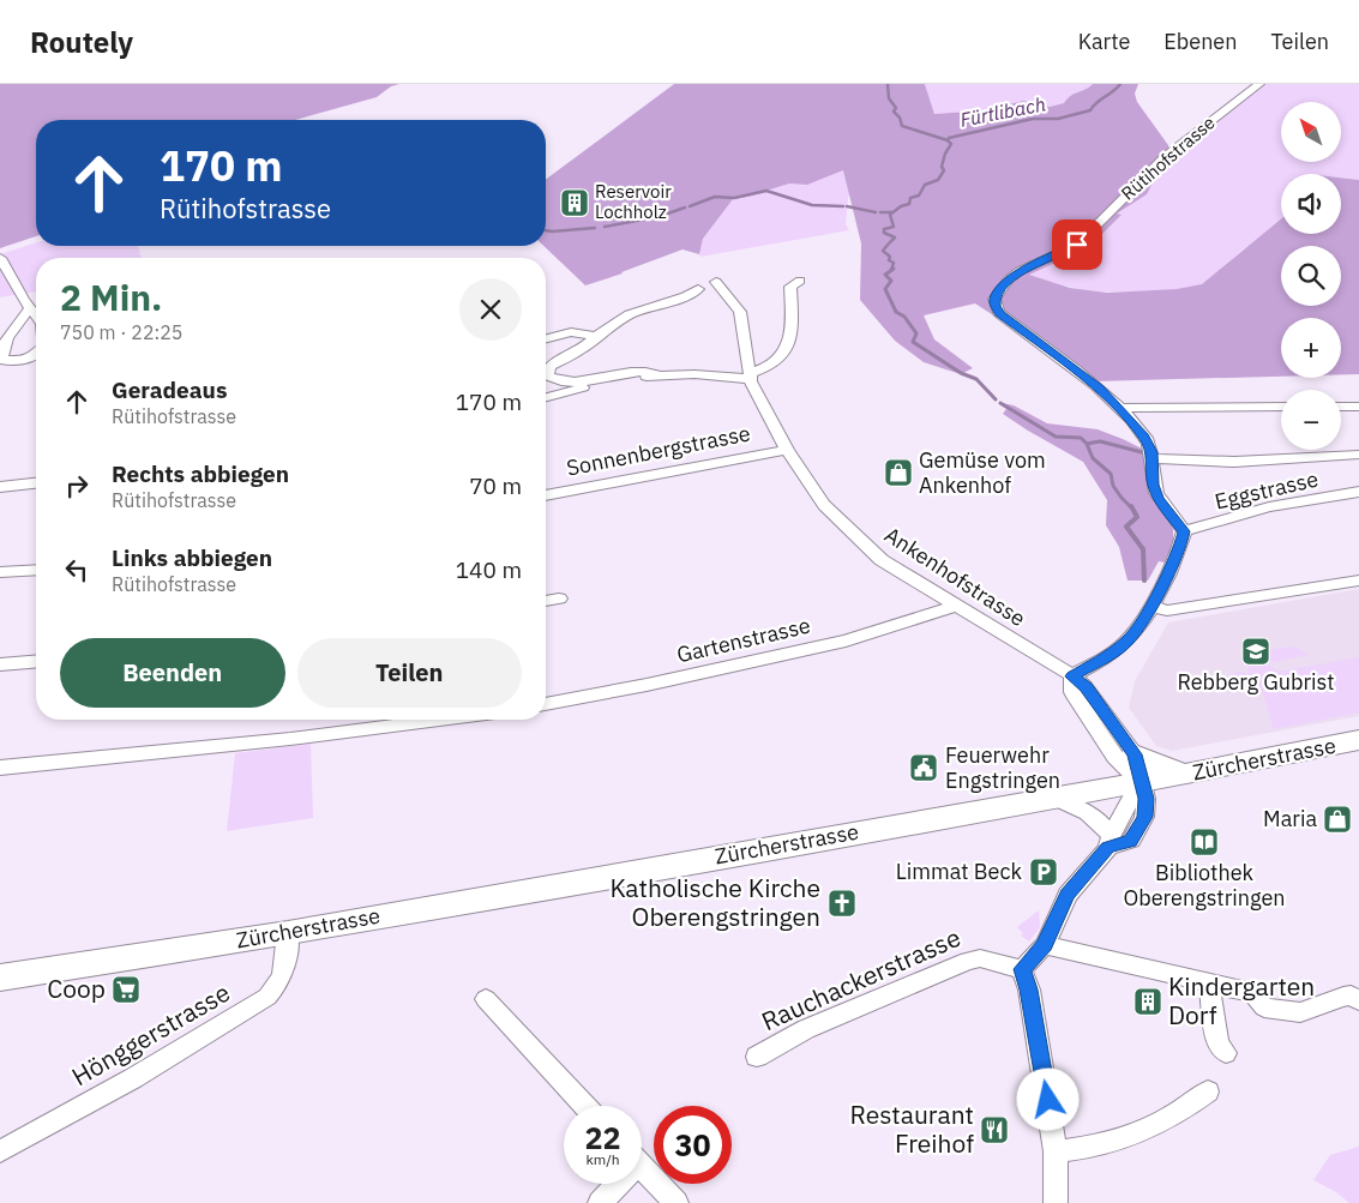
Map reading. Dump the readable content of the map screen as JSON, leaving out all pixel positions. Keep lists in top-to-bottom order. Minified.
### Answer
{"streets":{"main road":["Zürcherstrasse"],"street":["Rütihofstrasse","Sonnenbergstrasse","Eggstrasse","Ankenhofstrasse","Gartenstrasse","Rauchackerstrasse","Hönggerstrasse"]},"crossings":[["Rütihofstrasse","Eggstrasse"],["Sonnenbergstrasse","Ankenhofstrasse"],["Ankenhofstrasse","Gartenstrasse"],["Zürcherstrasse","Hönggerstrasse"]],"water":["Fürtlibach"],"places":{"building":["Reservoir Lochholz","Kindergarten Dorf"],"shop":["Gemüse vom Ankenhof","Maria"],"school or university":["Rebberg Gubrist"],"public building":["Feuerwehr Engstringen"],"library":["Bibliothek Oberengstringen"],"parking":["Limmat Beck"],"church":["Katholische Kirche Oberengstringen"],"supermarket":["Coop"],"restaurant":["Restaurant Freihof"]},"north":"top left","page":{"header":"Routely","nav":["Karte","Ebenen","Teilen"],"map_buttons":["+","−"],"turn":["170 m","Rütihofstrasse"],"heading":["2 Min.","750 m · 22:25"],"list":[{"name":"Geradeaus","note":"Rütihofstrasse","value":"170 m"},{"name":"Rechts abbiegen","note":"Rütihofstrasse","value":"70 m"},{"name":"Links abbiegen","note":"Rütihofstrasse","value":"140 m"}],"buttons":["Beenden","Teilen"],"speed":"22 km/h","limit":"30"}}
